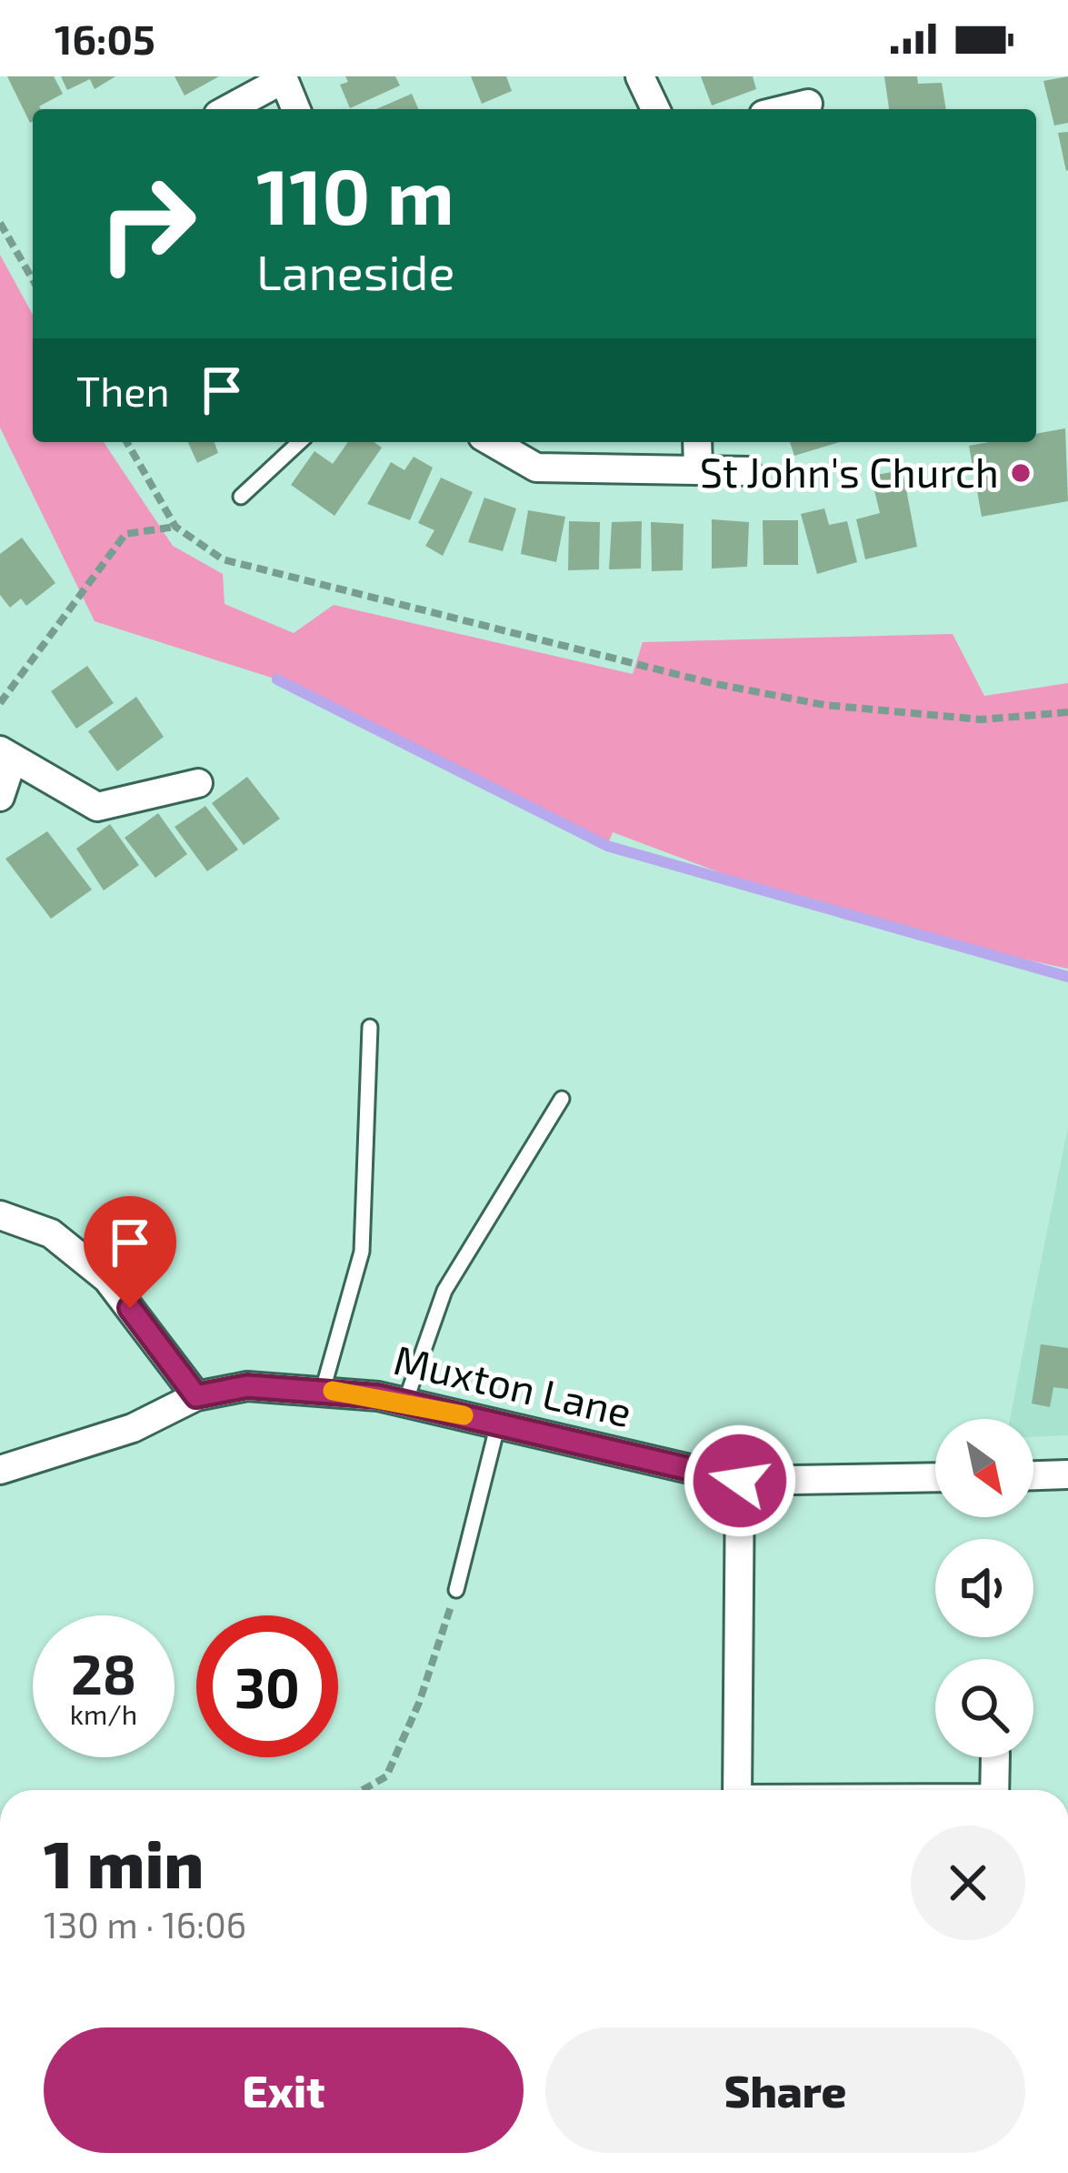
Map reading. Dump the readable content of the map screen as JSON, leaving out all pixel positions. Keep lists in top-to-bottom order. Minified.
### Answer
{"streets":{"street":["Muxton Lane"]},"places":["St John's Church"],"north":"bottom right","page":{"status":"16:05","turn":["110 m","Laneside"],"then":"Then","speed":"28 km/h","limit":"30","heading":["1 min","130 m · 16:06"],"buttons":["Exit","Share"]}}
